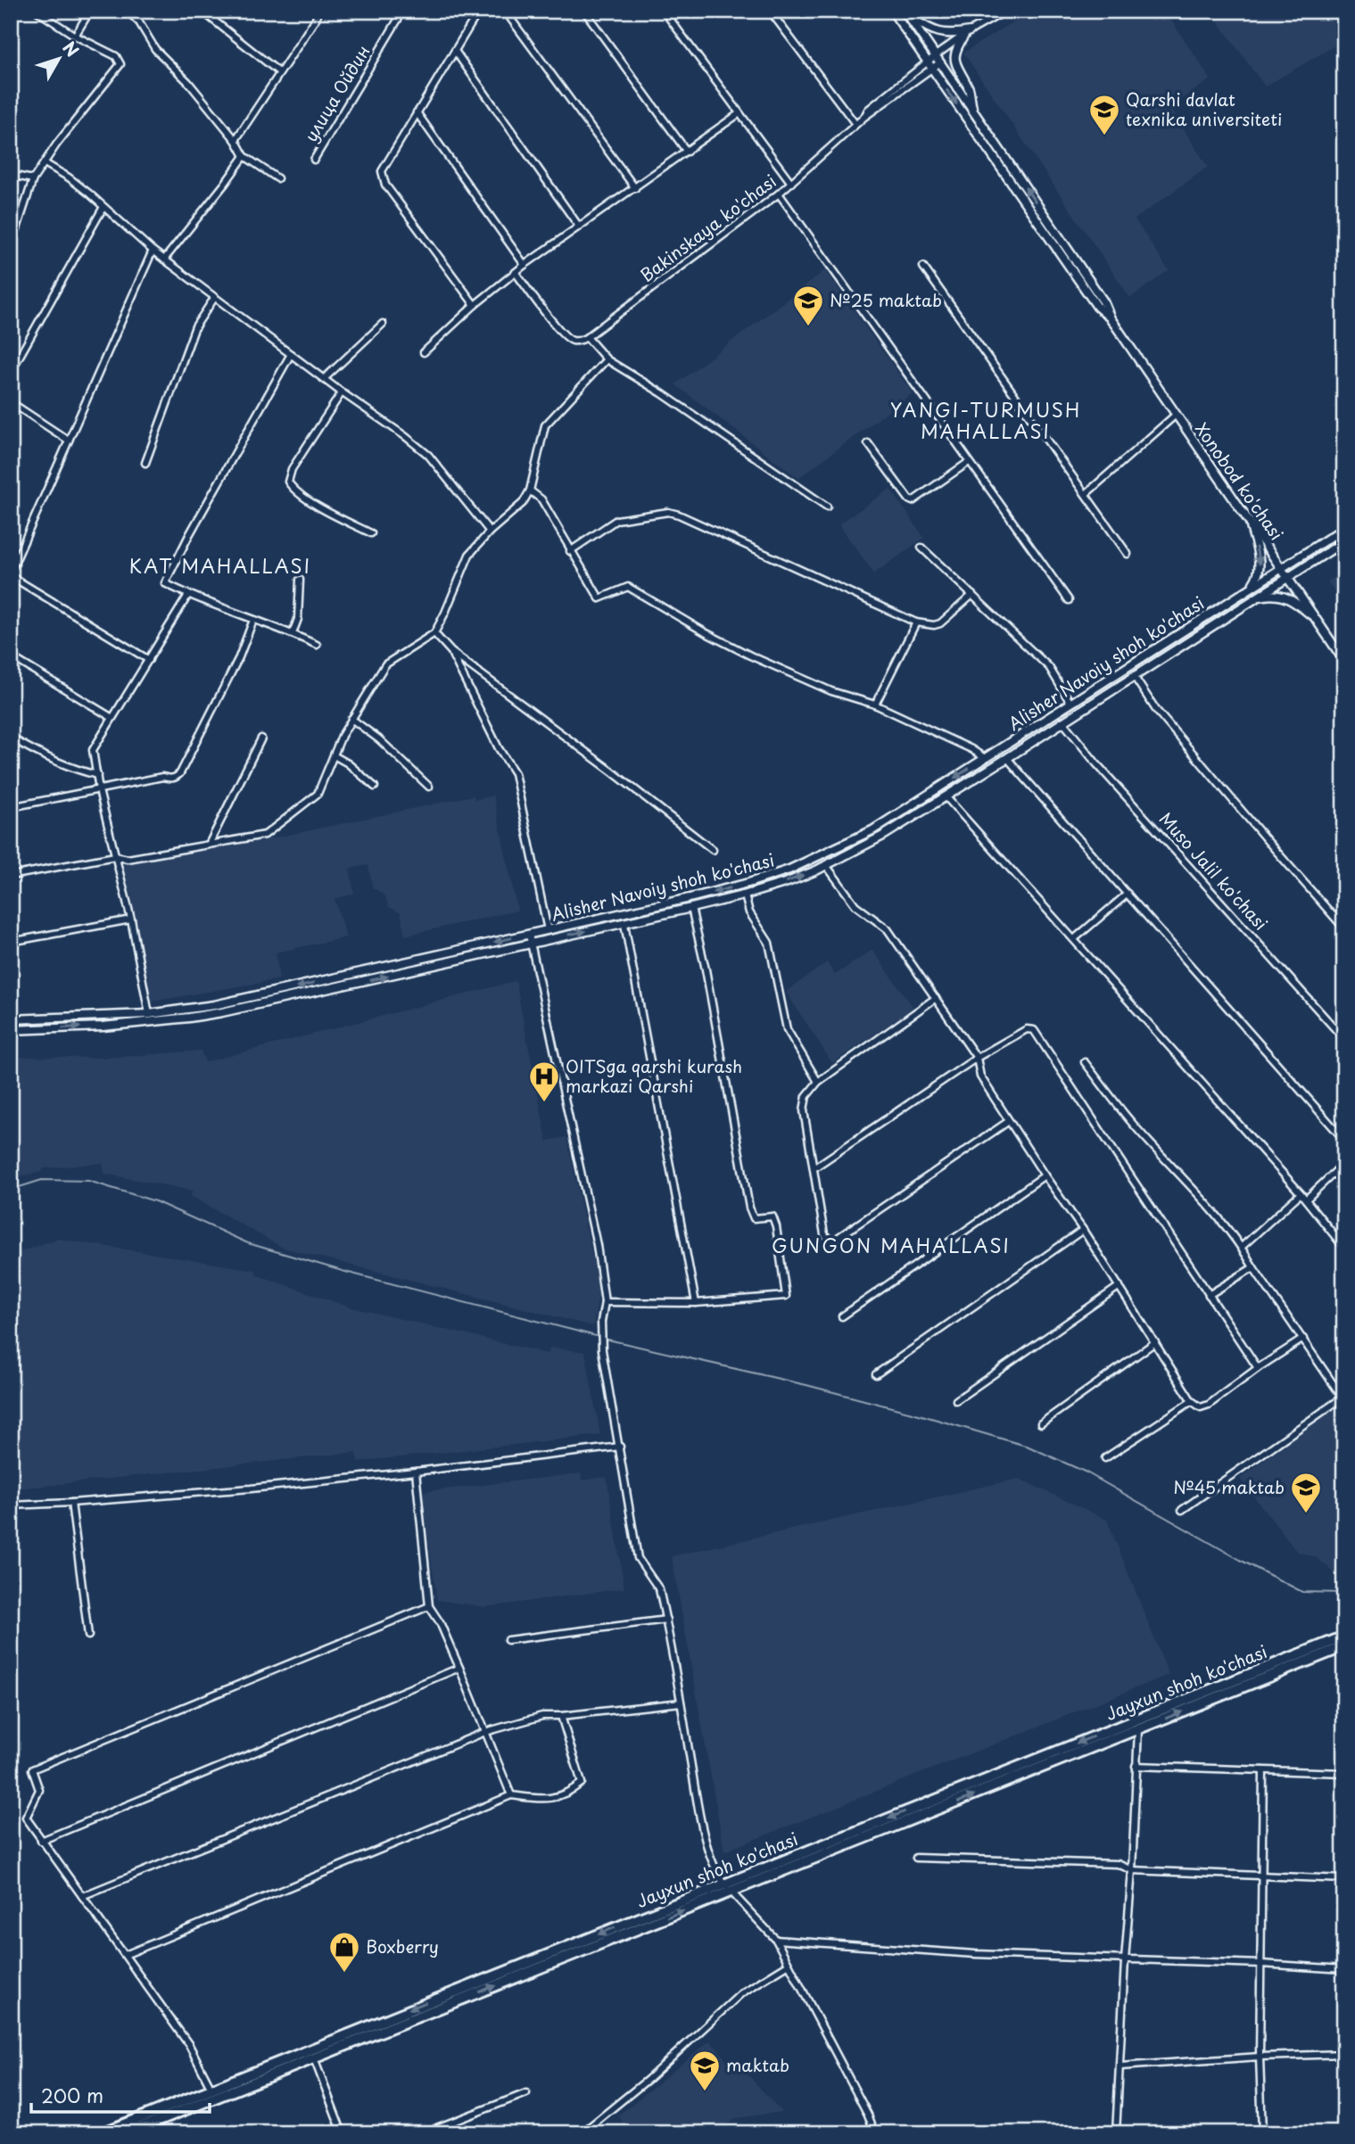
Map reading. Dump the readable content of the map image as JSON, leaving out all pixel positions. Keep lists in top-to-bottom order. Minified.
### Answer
{"streets":{"highway":["Jayxun shoh ko'chasi"],"main road":["Xonobod ko'chasi","Alisher Navoiy shoh ko'chasi"],"street":["улица Ойдин","Bakinskaya ko'chasi","Muso Jalil ko'chasi"]},"crossings":[["Bakinskaya ko'chasi","Xonobod ko'chasi"],["Xonobod ko'chasi","Alisher Navoiy shoh ko'chasi"],["Alisher Navoiy shoh ko'chasi","Muso Jalil ko'chasi"]],"districts":["YANGI-TURMUSH MAHALLASI","KAT MAHALLASI","GUNGON MAHALLASI"],"places":{"school or university":["Qarshi davlat texnika universiteti","№25 maktab","№45 maktab","maktab"],"hospital":["OITSga qarshi kurash markazi Qarshi"],"shop":["Boxberry"]},"scale_bar":"200 m","north":"top right"}
